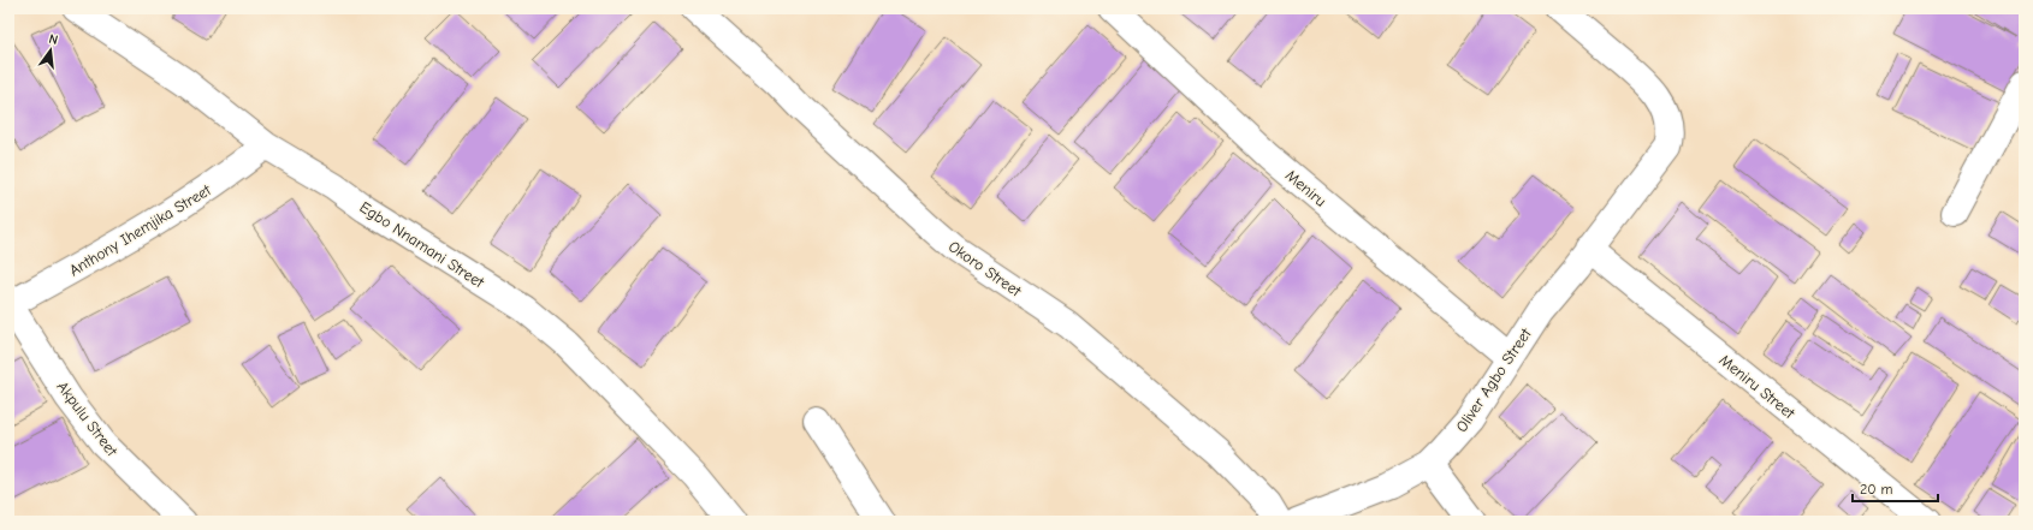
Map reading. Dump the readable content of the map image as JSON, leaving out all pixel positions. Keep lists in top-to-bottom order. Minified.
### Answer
{"streets":{"street":["Meniru","Anthony Ihemjika Street","Egbo Nnamani Street","Okoro Street","Oliver Agbo Street","Meniru Street","Akpulu Street"]},"crossings":[["Meniru","Oliver Agbo Street"],["Anthony Ihemjika Street","Egbo Nnamani Street"],["Anthony Ihemjika Street","Akpulu Street"],["Oliver Agbo Street","Meniru Street"]],"scale_bar":"20 m","north":"top"}
